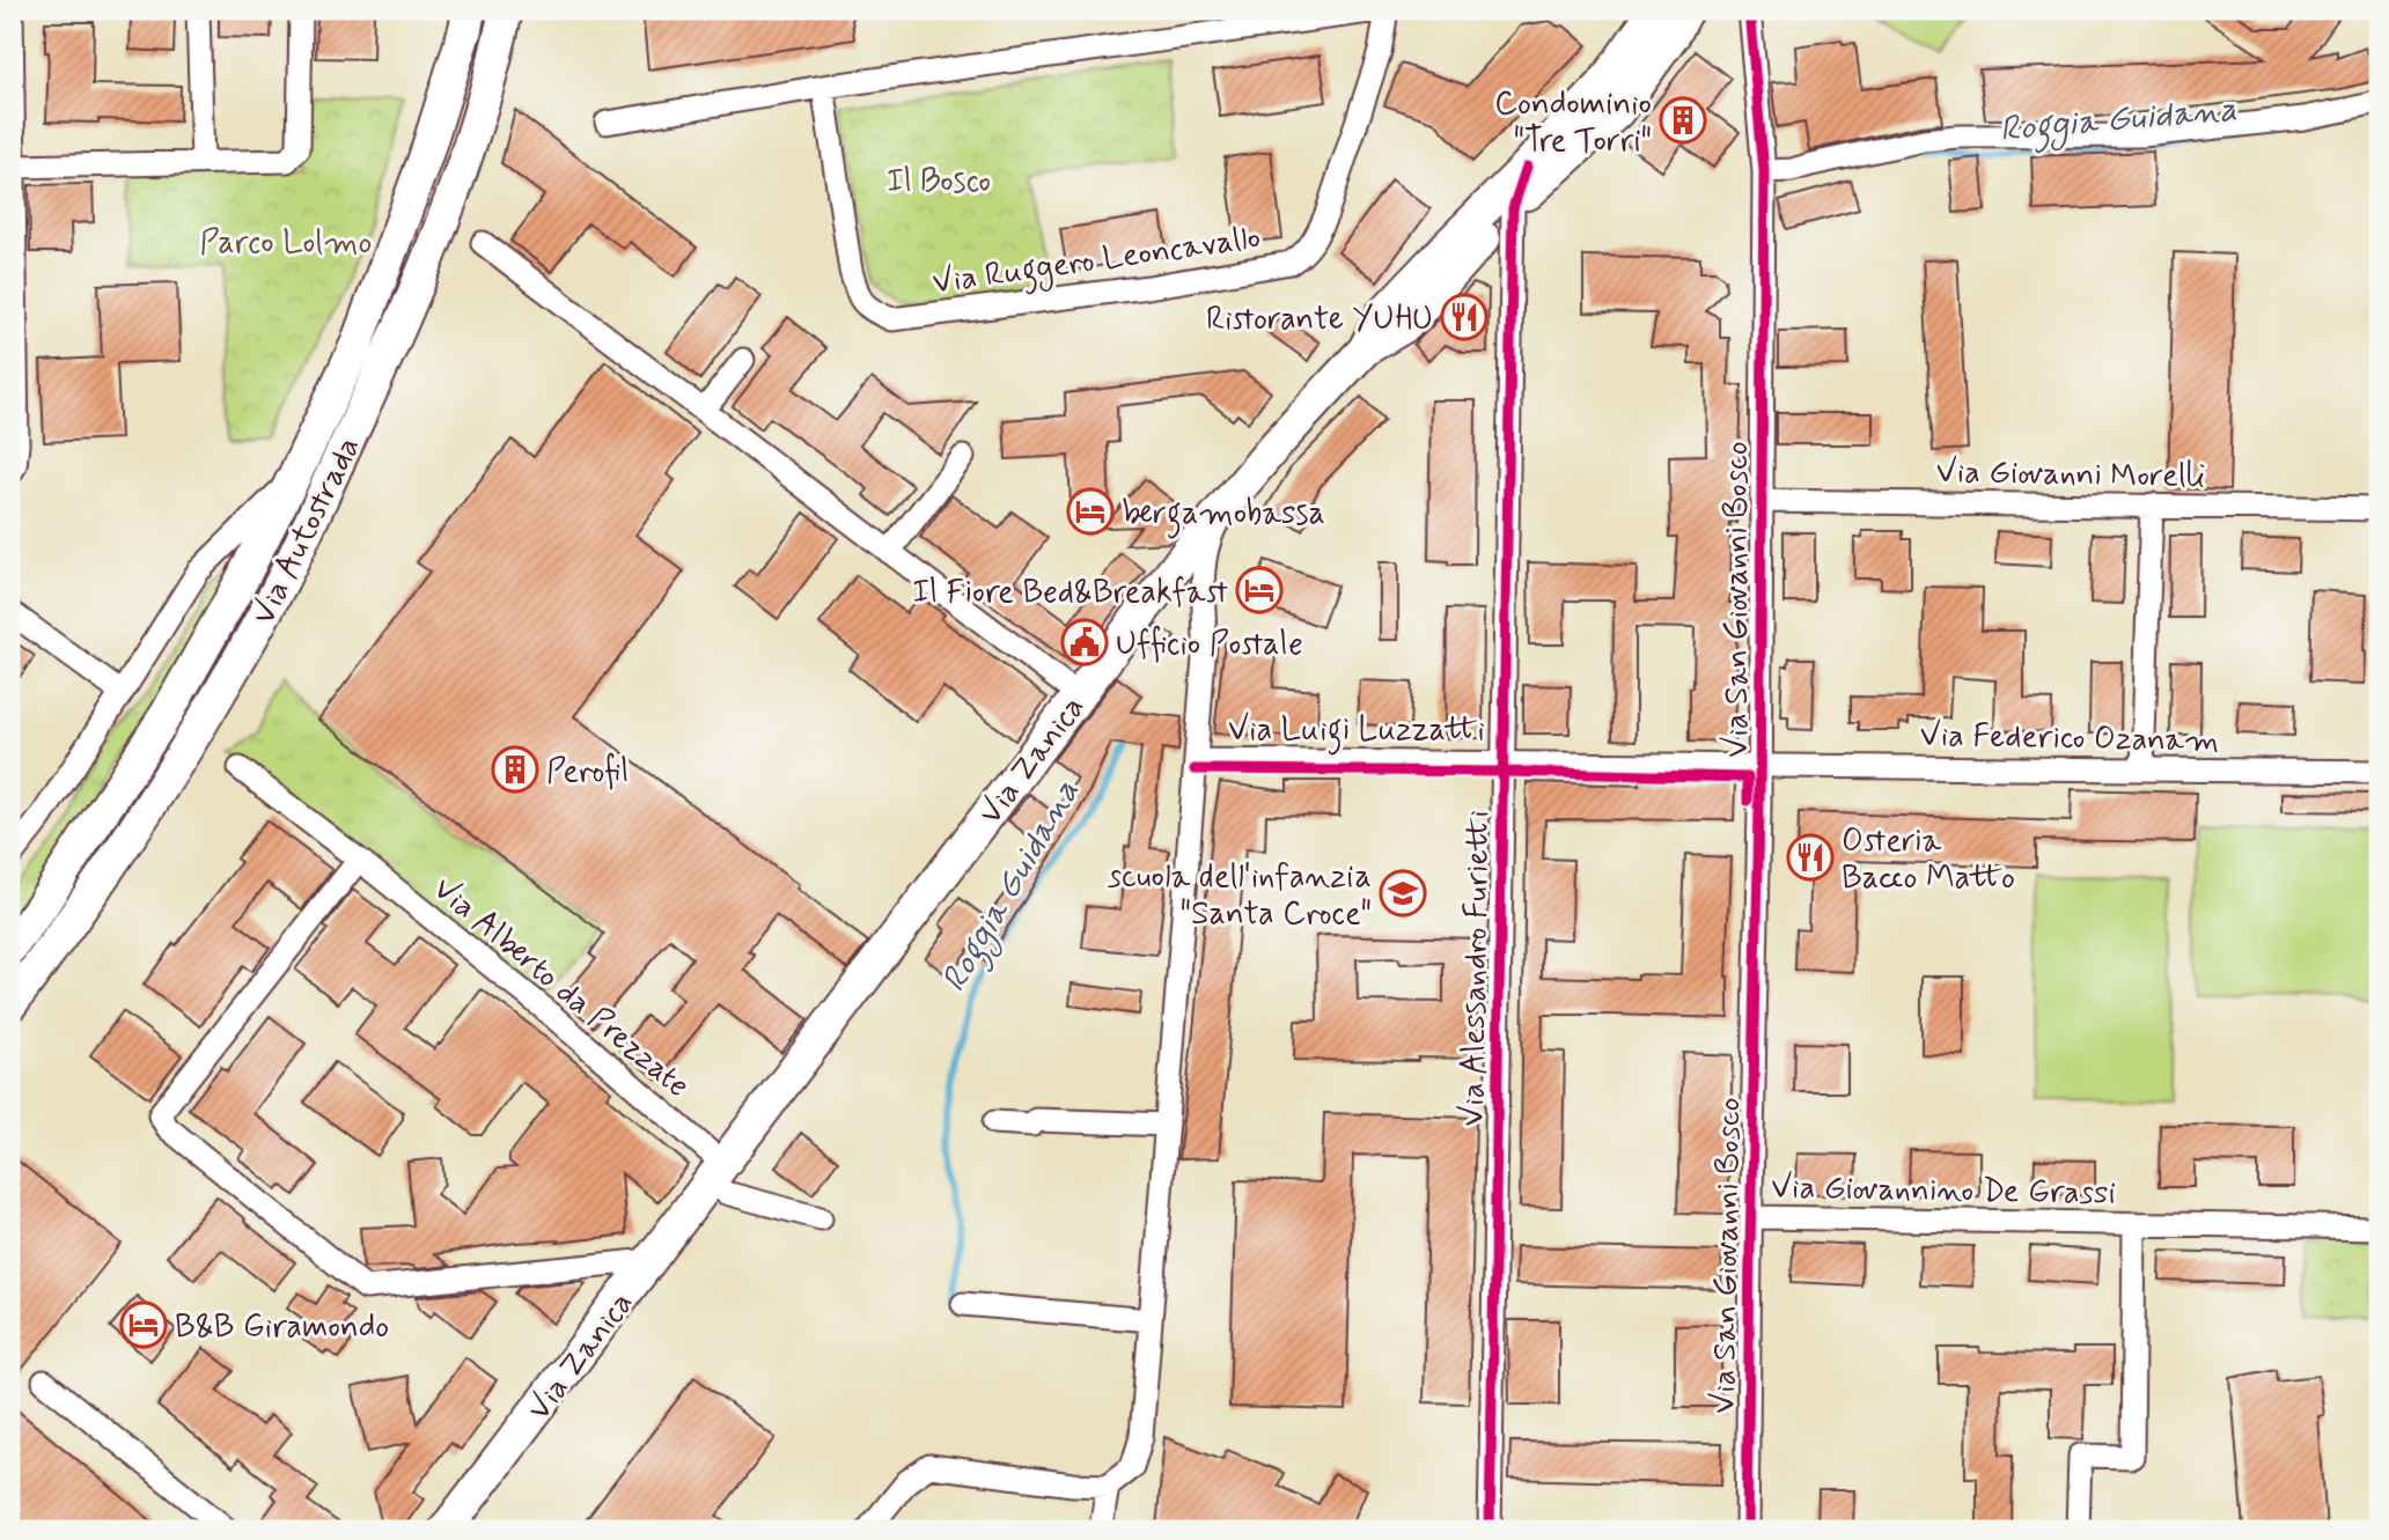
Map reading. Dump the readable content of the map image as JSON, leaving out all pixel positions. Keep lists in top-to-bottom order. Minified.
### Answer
{"streets":{"main road":["Via Autostrada","Via Zanica"],"street":["Via Ruggero Leoncavallo","Via Giovanni Morelli","Via San Giovanni Bosco","Via Luigi Luzzatti","Via Federico Ozanam","Via Alessandro Furietti","Via Alberto da Prezzate","Via Giovannino De Grassi"]},"crossings":[["Via Giovanni Morelli","Via San Giovanni Bosco"],["Via San Giovanni Bosco","Via Luigi Luzzatti"],["Via San Giovanni Bosco","Via Federico Ozanam"],["Via San Giovanni Bosco","Via Giovannino De Grassi"],["Via Luigi Luzzatti","Via Federico Ozanam"],["Via Luigi Luzzatti","Via Alessandro Furietti"],["Via Zanica","Via Alessandro Furietti"],["Via Zanica","Via Alberto da Prezzate"]],"water":["Roggia Guidana"],"parks":["Il Bosco","Parco Lolmo"],"places":{"building":["Condominio \"Tre Torri\"","Perofil"],"restaurant":["Ristorante YUHU","Osteria Bacco Matto"],"hotel":["bergamobassa","Il Fiore Bed&Breakfast","B&B Giramondo"],"public building":["Ufficio Postale"],"school or university":["scuola dell'infanzia \"Santa Croce\""]}}
